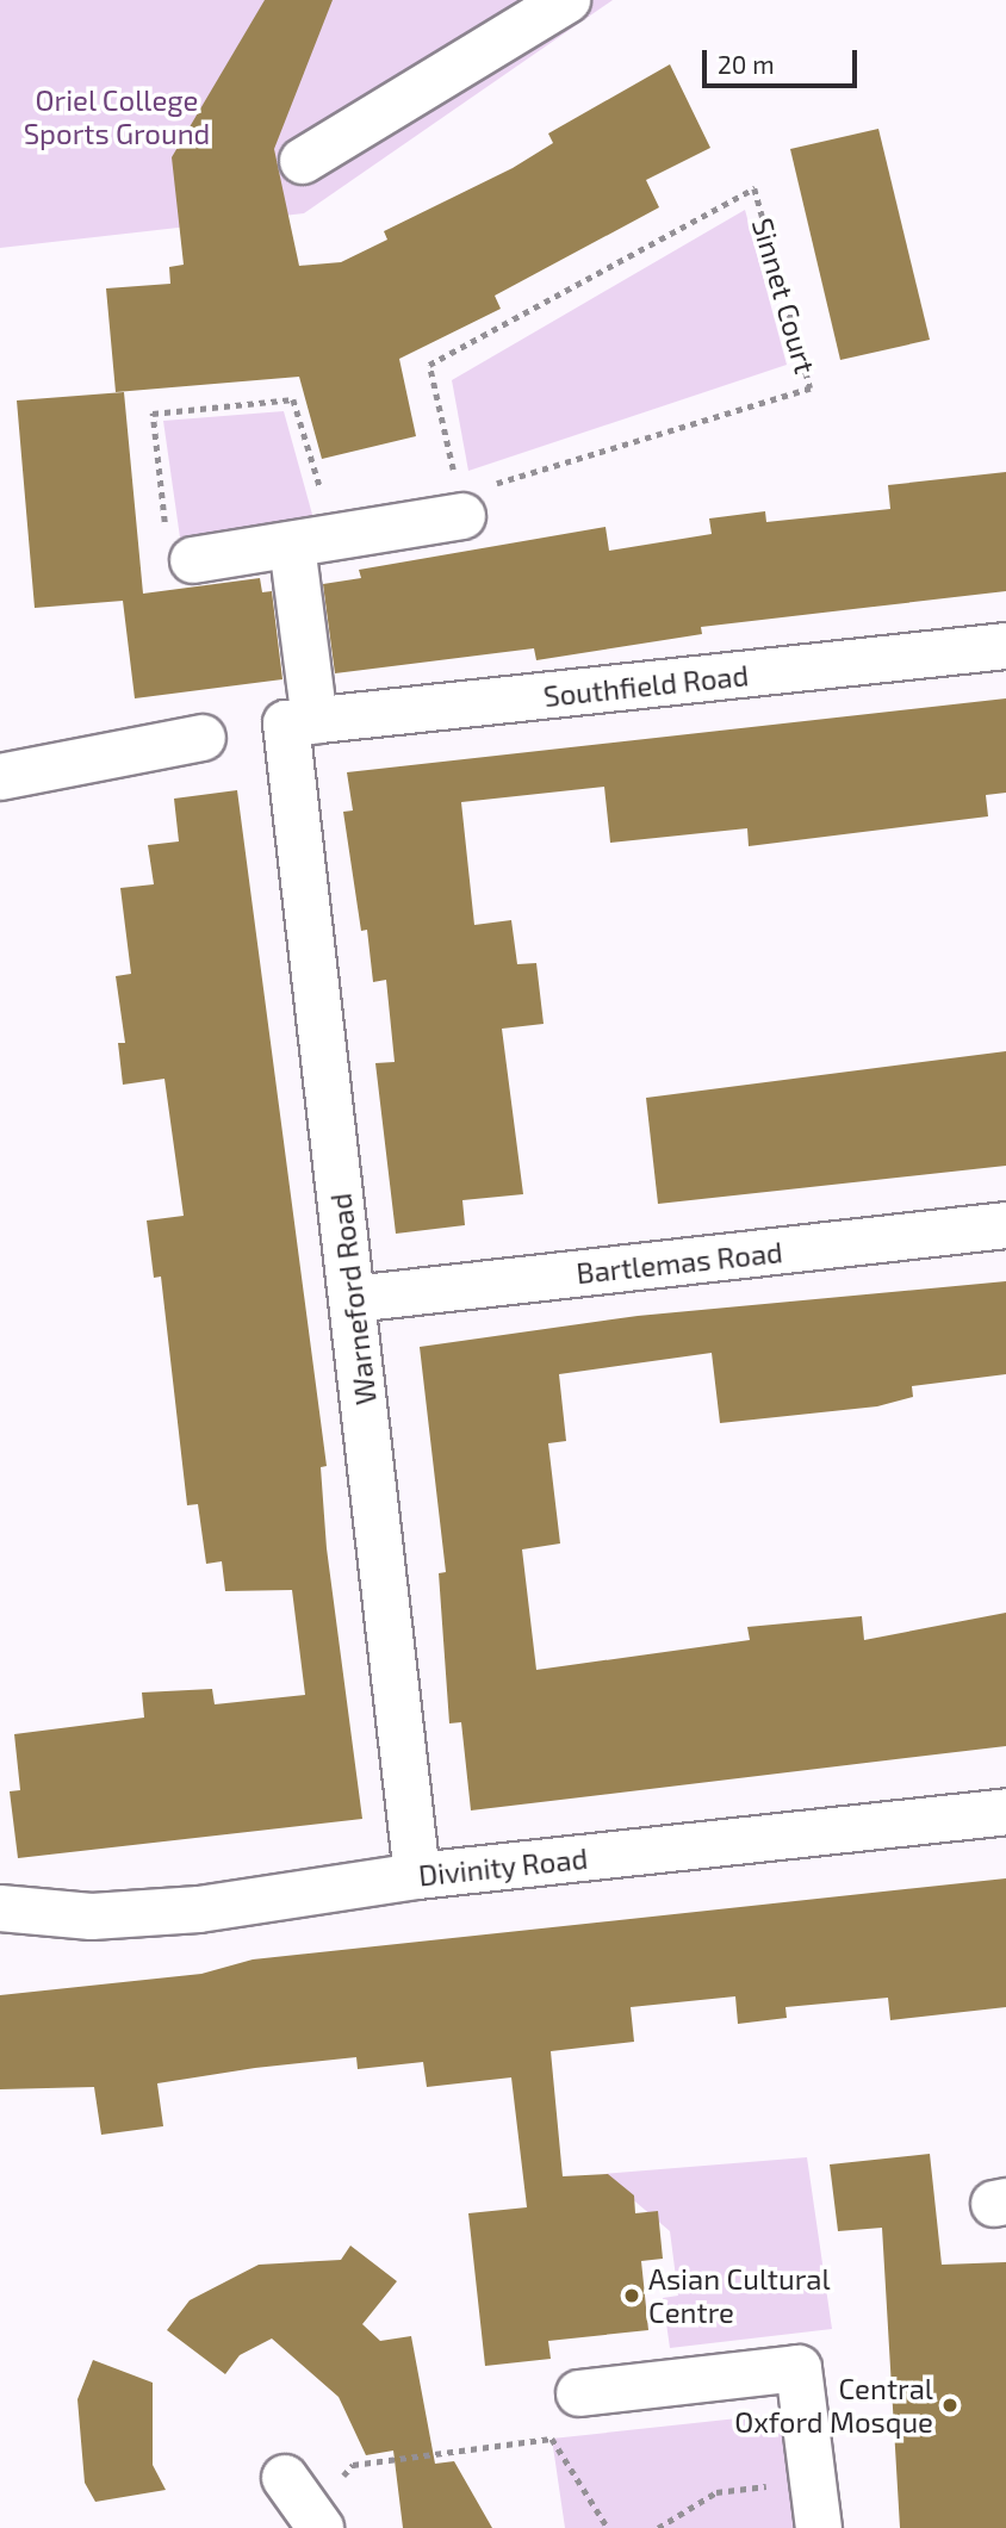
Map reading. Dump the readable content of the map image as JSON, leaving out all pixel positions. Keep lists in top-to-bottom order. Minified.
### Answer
{"streets":{"street":["Southfield Road","Bartlemas Road","Warneford Road","Divinity Road"],"path":["Sinnet Court"]},"crossings":[["Southfield Road","Warneford Road"],["Bartlemas Road","Warneford Road"],["Warneford Road","Divinity Road"]],"parks":["Oriel College Sports Ground"],"places":["Asian Cultural Centre","Central Oxford Mosque"],"scale_bar":"20 m"}
